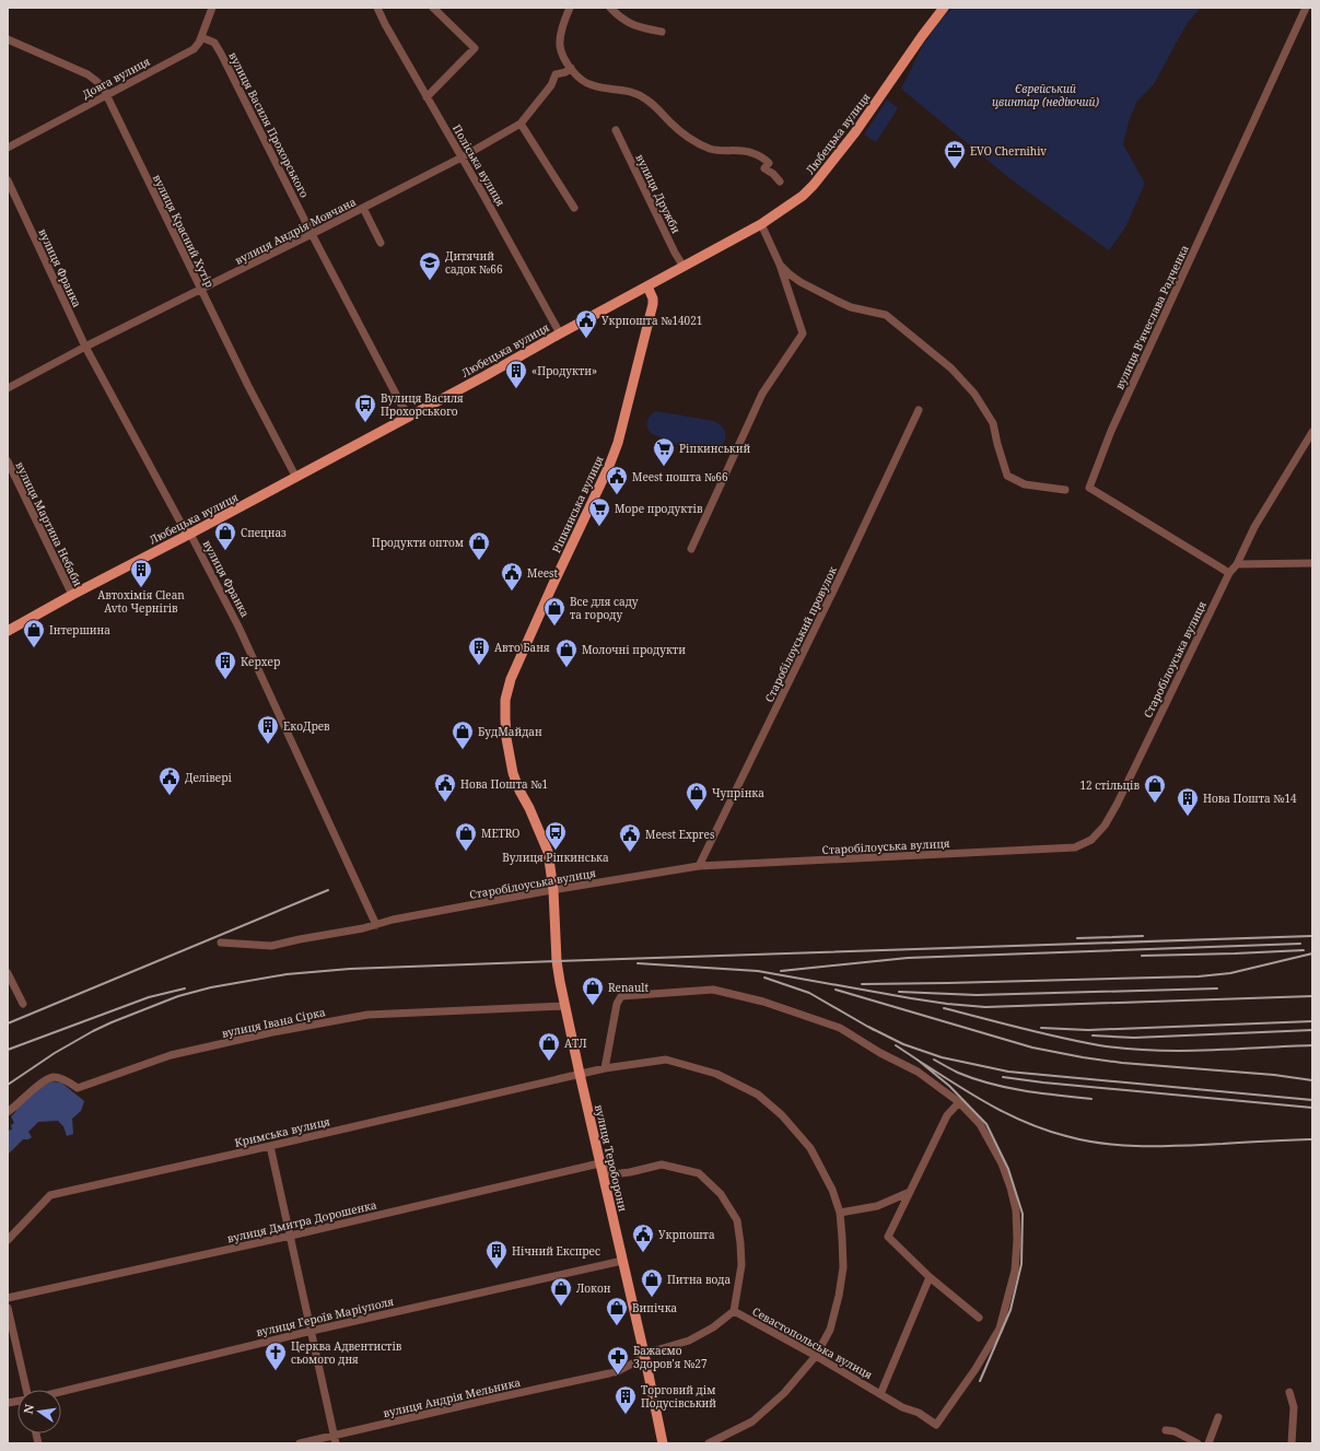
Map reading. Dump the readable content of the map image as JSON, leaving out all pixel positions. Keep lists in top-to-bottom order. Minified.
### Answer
{"streets":{"main road":["Любецька вулиця","Ріпкинська вулиця","вулиця Тероборони"],"street":["Довга вулиця","вулиця Василя Прохорського","Поліська вулиця","вулиця Дружби","вулиця Красний Хутір","вулиця Андрія Мовчана","вулиця Франка","вулиця Вʼячеслава Радченка","вулиця Мартина Небаби","Старобілоуський провулок","Старобілоуська вулиця","вулиця Івана Сірка","Кримська вулиця","вулиця Дмитра Дорошенка","вулиця Героїв Маріуполя","Севастопольська вулиця","вулиця Андрія Мельника"]},"crossings":[["Довга вулиця","вулиця Василя Прохорського"],["Довга вулиця","вулиця Красний Хутір"],["вулиця Василя Прохорського","Любецька вулиця"],["вулиця Василя Прохорського","вулиця Андрія Мовчана"],["Любецька вулиця","Поліська вулиця"],["Любецька вулиця","вулиця Дружби"],["Любецька вулиця","вулиця Красний Хутір"],["Любецька вулиця","вулиця Франка"],["Любецька вулиця","Ріпкинська вулиця"],["Любецька вулиця","вулиця Мартина Небаби"],["Поліська вулиця","вулиця Андрія Мовчана"],["вулиця Красний Хутір","вулиця Андрія Мовчана"],["вулиця Андрія Мовчана","вулиця Франка"],["вулиця Франка","Старобілоуська вулиця"],["вулиця Вʼячеслава Радченка","Старобілоуська вулиця"],["Ріпкинська вулиця","Старобілоуська вулиця"],["Ріпкинська вулиця","вулиця Тероборони"],["Старобілоуський провулок","Старобілоуська вулиця"],["вулиця Івана Сірка","вулиця Тероборони"],["Кримська вулиця","вулиця Тероборони"],["Кримська вулиця","Севастопольська вулиця"],["вулиця Тероборони","вулиця Дмитра Дорошенка"],["вулиця Тероборони","вулиця Героїв Маріуполя"],["вулиця Тероборони","вулиця Андрія Мельника"],["Севастопольська вулиця","вулиця Андрія Мельника"]],"parks":["Єврейський цвинтар (недіючий)"],"places":{"office":["EVO Chernihiv"],"school or university":["Дитячий садок №66"],"public building":["Укрпошта №14021","Meest пошта №66","Meest","Делівері","Нова Пошта №1","Meest Expres","Укрпошта"],"building":["«Продукти»","Автохімія Clean Avto Чернігів","Авто Баня","Керхер","ЕкоДрев","Нова Пошта №14","Нічний Експрес","Торговий дім Подусівський"],"bus stop":["Вулиця Василя Прохорського","Вулиця Ріпкинська"],"supermarket":["Ріпкинський","Море продуктів"],"shop":["Спецназ","Продукти оптом","Все для саду та городу","Інтершина","Молочні продукти","БудМайдан","12 стільців","Чупрінка","METRO","Renault","АТЛ","Питна вода","Локон","Випічка"],"church":["Церква Адвентистів сьомого дня"],"pharmacy":["Бажаємо Здоров'я №27"]},"north":"left"}
